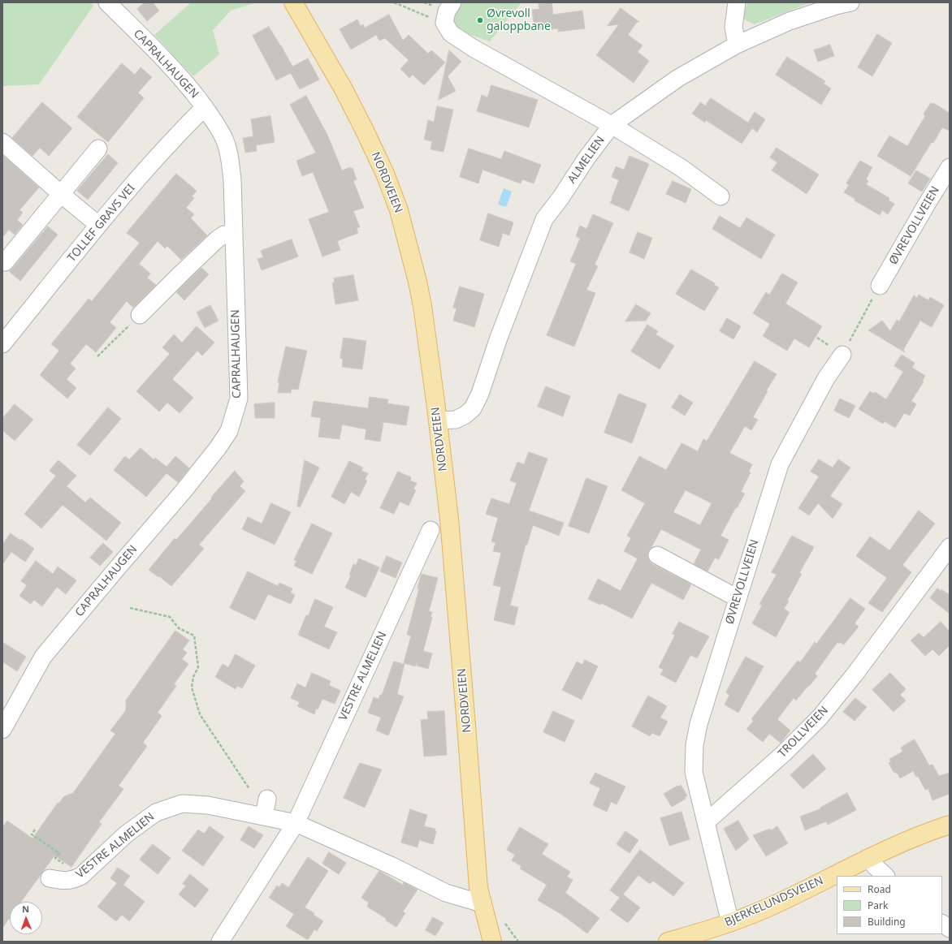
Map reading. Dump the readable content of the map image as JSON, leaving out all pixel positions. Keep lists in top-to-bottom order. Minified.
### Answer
{"streets":{"main road":["NORDVEIEN","BJERKELUNDSVEIEN"],"street":["CAPRALHAUGEN","ALMELIEN","TOLLEF GRAVS VEI","ØVREVOLLVEIEN","VESTRE ALMELIEN","TROLLVEIEN"]},"crossings":[["CAPRALHAUGEN","TOLLEF GRAVS VEI"],["ALMELIEN","NORDVEIEN"],["NORDVEIEN","VESTRE ALMELIEN"],["ØVREVOLLVEIEN","TROLLVEIEN"]],"places":["Øvrevoll galoppbane"],"legend":["Road","Park","Building"],"north":"top"}
